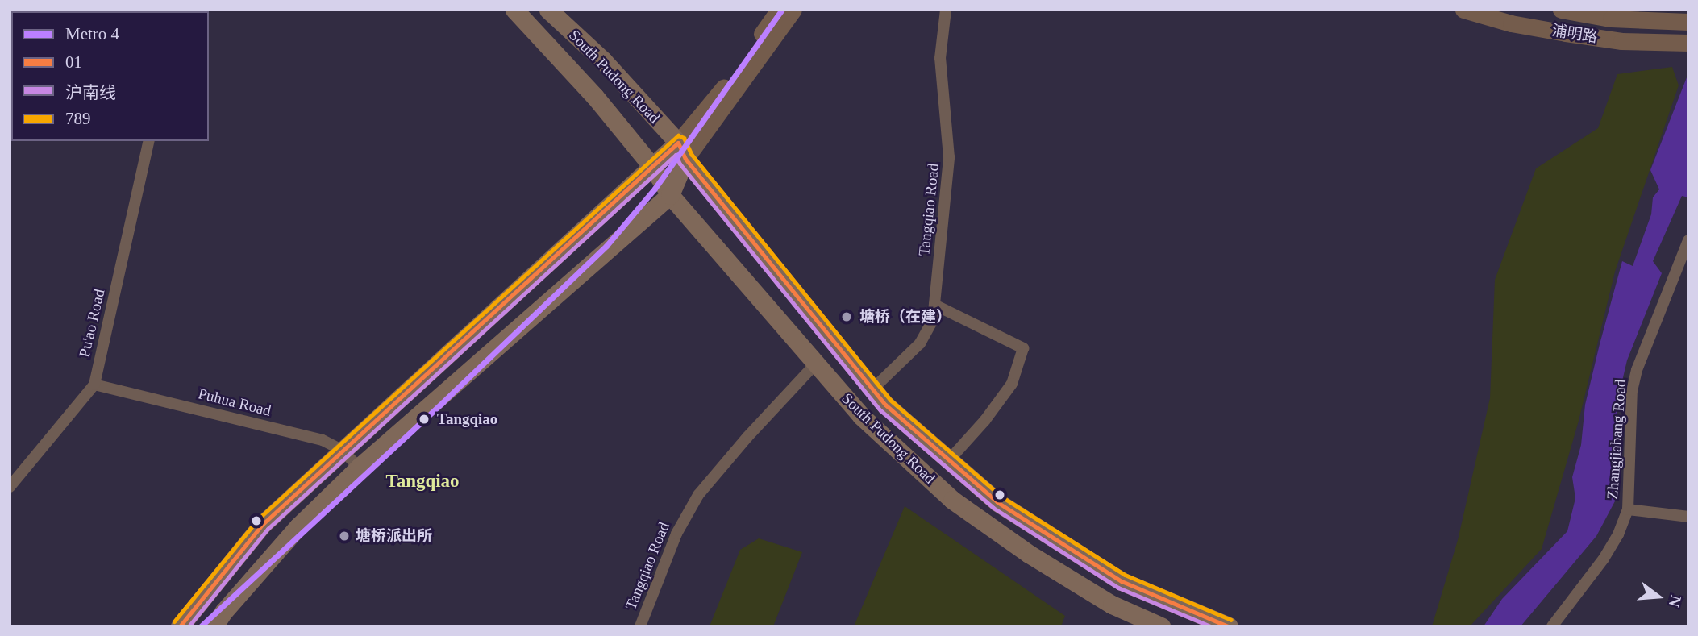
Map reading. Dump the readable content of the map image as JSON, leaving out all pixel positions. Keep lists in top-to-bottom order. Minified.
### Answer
{"streets":{"main road":["浦明路","South Pudong Road"],"street":["Tangqiao Road","Pu'ao Road","Puhua Road","Zhangjiabang Road"]},"crossings":[["South Pudong Road","Tangqiao Road"],["Pu'ao Road","Puhua Road"]],"districts":["Tangqiao"],"places":["塘桥（在建）","Tangqiao","塘桥派出所"],"lines":["metro line 4","transit line 789","transit line 01","transit line 沪南线"],"legend":["Metro 4","01","沪南线","789"],"north":"right"}
